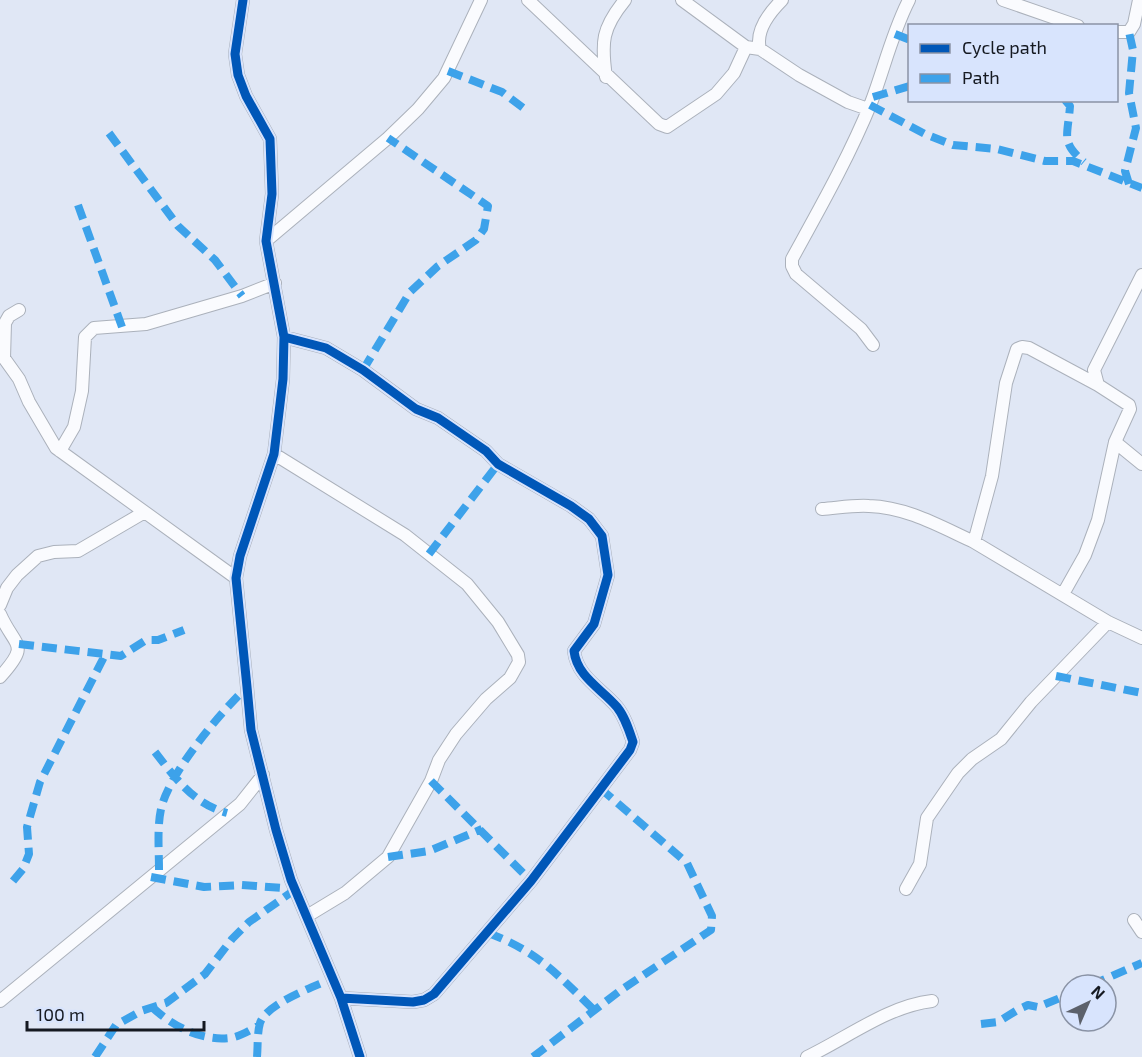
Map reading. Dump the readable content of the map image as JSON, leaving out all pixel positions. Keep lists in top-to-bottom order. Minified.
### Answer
{"legend":["Cycle path","Path"],"scale_bar":"100 m","north":"top right"}
